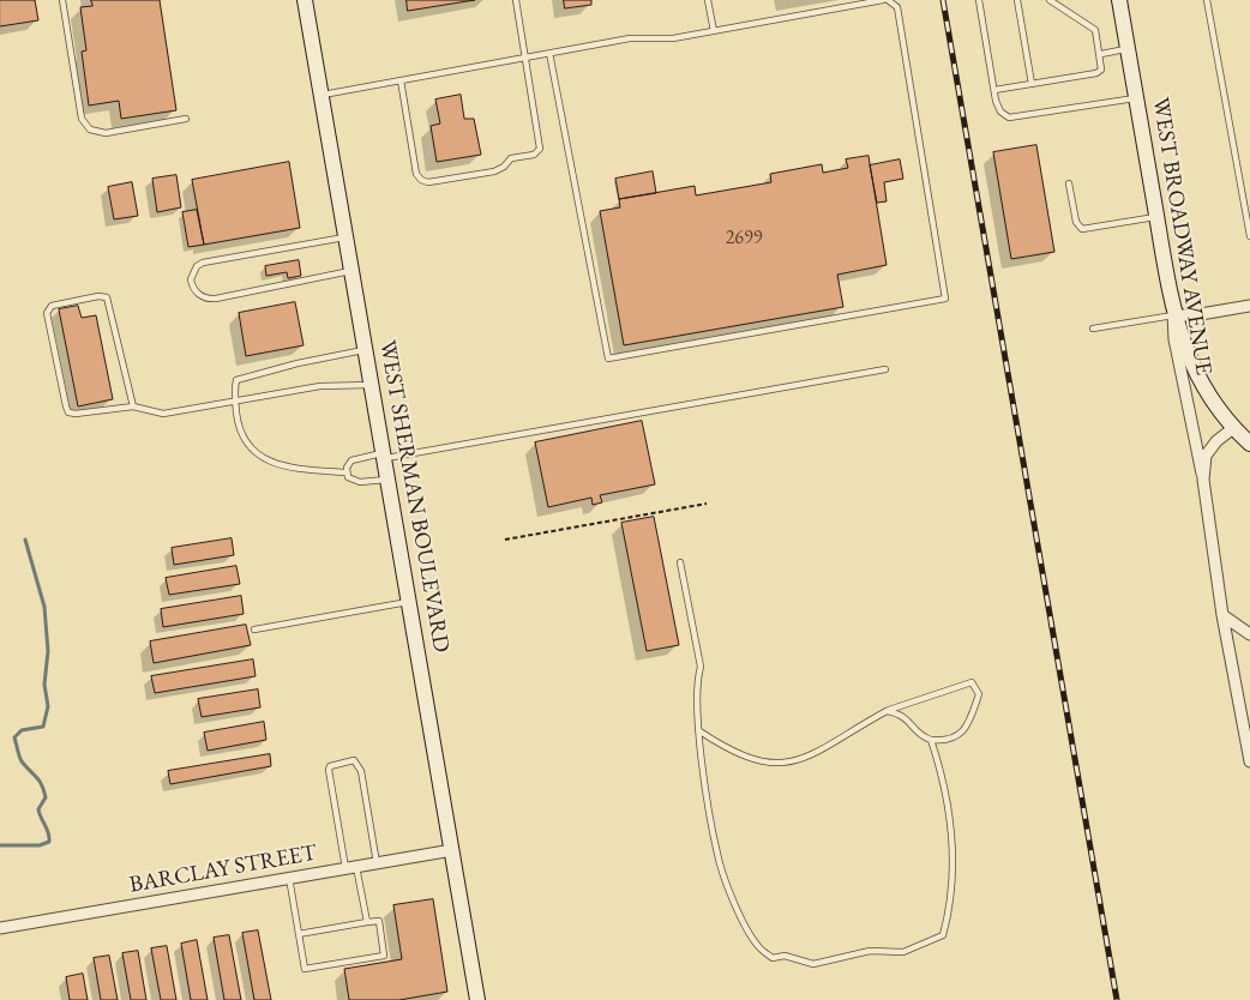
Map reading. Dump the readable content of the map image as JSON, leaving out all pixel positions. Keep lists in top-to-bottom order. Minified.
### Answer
{"streets":{"main road":["WEST BROADWAY AVENUE","WEST SHERMAN BOULEVARD"],"street":["BARCLAY STREET"]},"crossings":[["WEST SHERMAN BOULEVARD","BARCLAY STREET"]],"house_numbers":["2699"]}
